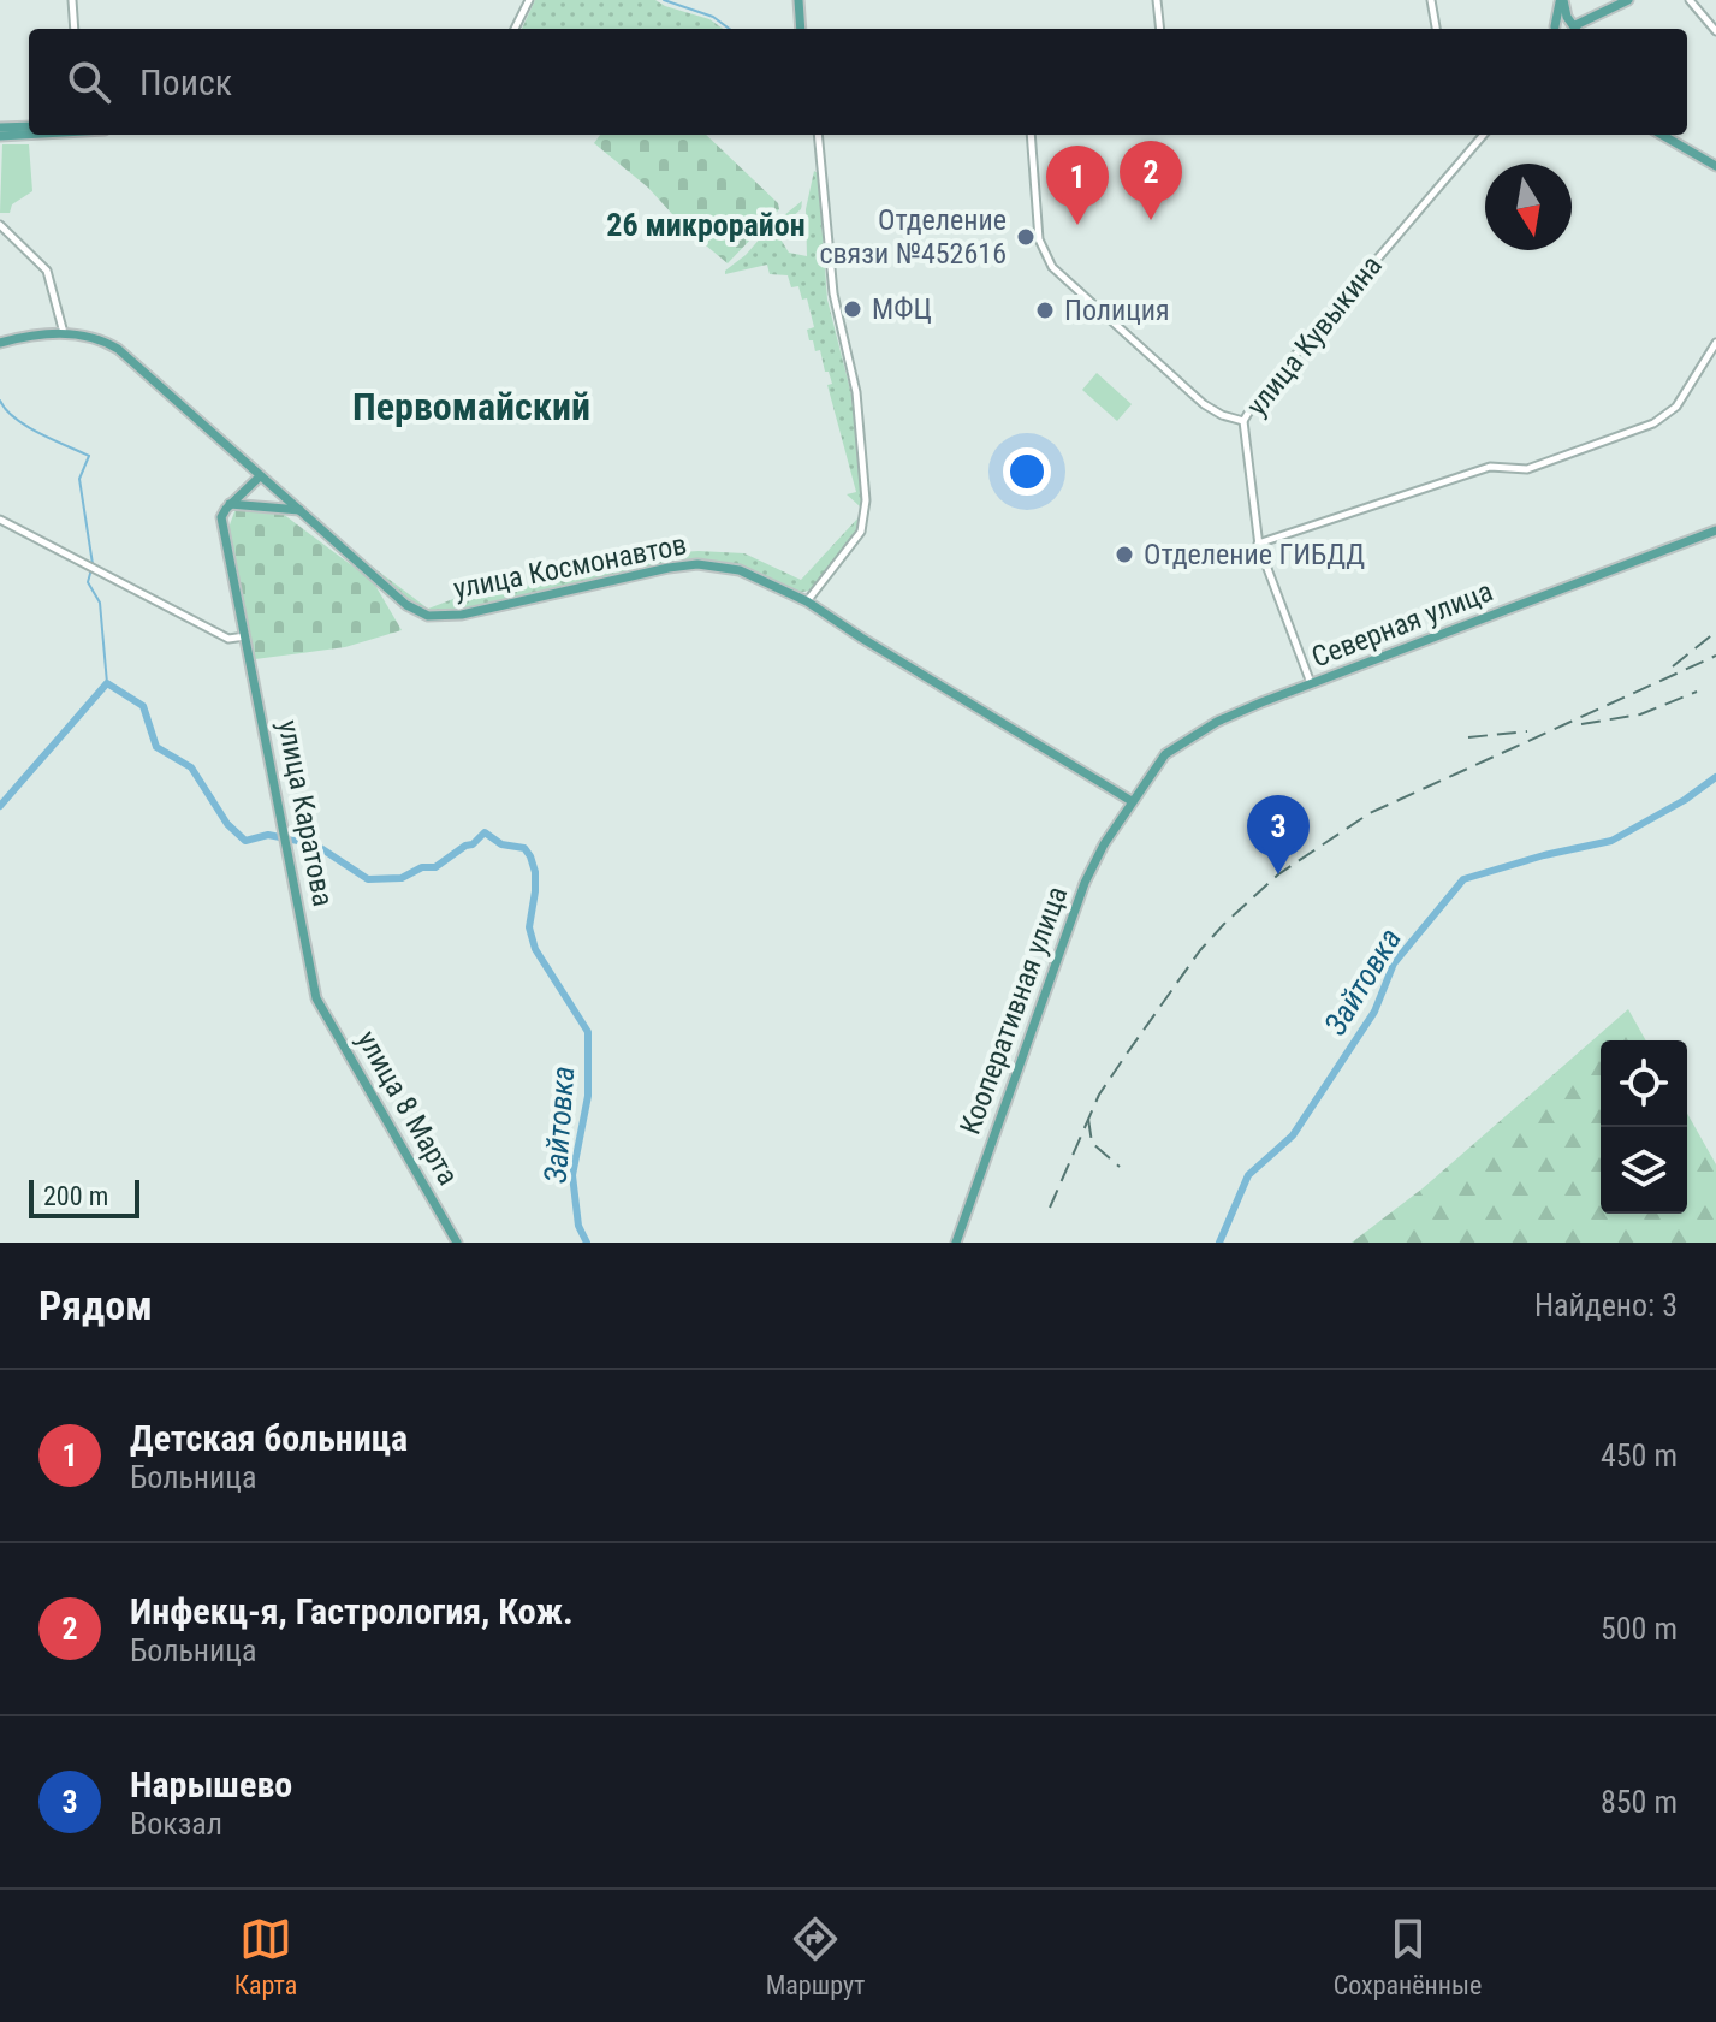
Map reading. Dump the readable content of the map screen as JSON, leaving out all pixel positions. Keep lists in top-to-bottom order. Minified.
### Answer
{"streets":{"main road":["улица Космонавтов","Северная улица","улица Каратова","Кооперативная улица","улица 8 Марта"],"street":["улица Кувыкина"]},"crossings":[["улица Кувыкина","Северная улица"],["улица Космонавтов","Северная улица"],["улица Космонавтов","Кооперативная улица"],["Северная улица","Кооперативная улица"],["улица Каратова","улица 8 Марта"]],"districts":["26 микрорайон","Первомайский"],"water":["Зайтовка"],"places":["Отделение связи №452616","МФЦ","Полиция","Отделение ГИБДД"],"scale_bar":"200 m","north":"bottom","page":{"search":"Поиск","pins":["2","1","3"],"scale":"200 m","heading":["Рядом","Найдено: 3"],"list":[{"mark":"1","name":"Детская больница","note":"Больница","value":"450 m"},{"mark":"2","name":"Инфекц-я, Гастрология, Кож.","note":"Больница","value":"500 m"},{"mark":"3","name":"Нарышево","note":"Вокзал","value":"850 m"}],"nav":["Карта","Маршрут","Сохранённые"]}}
